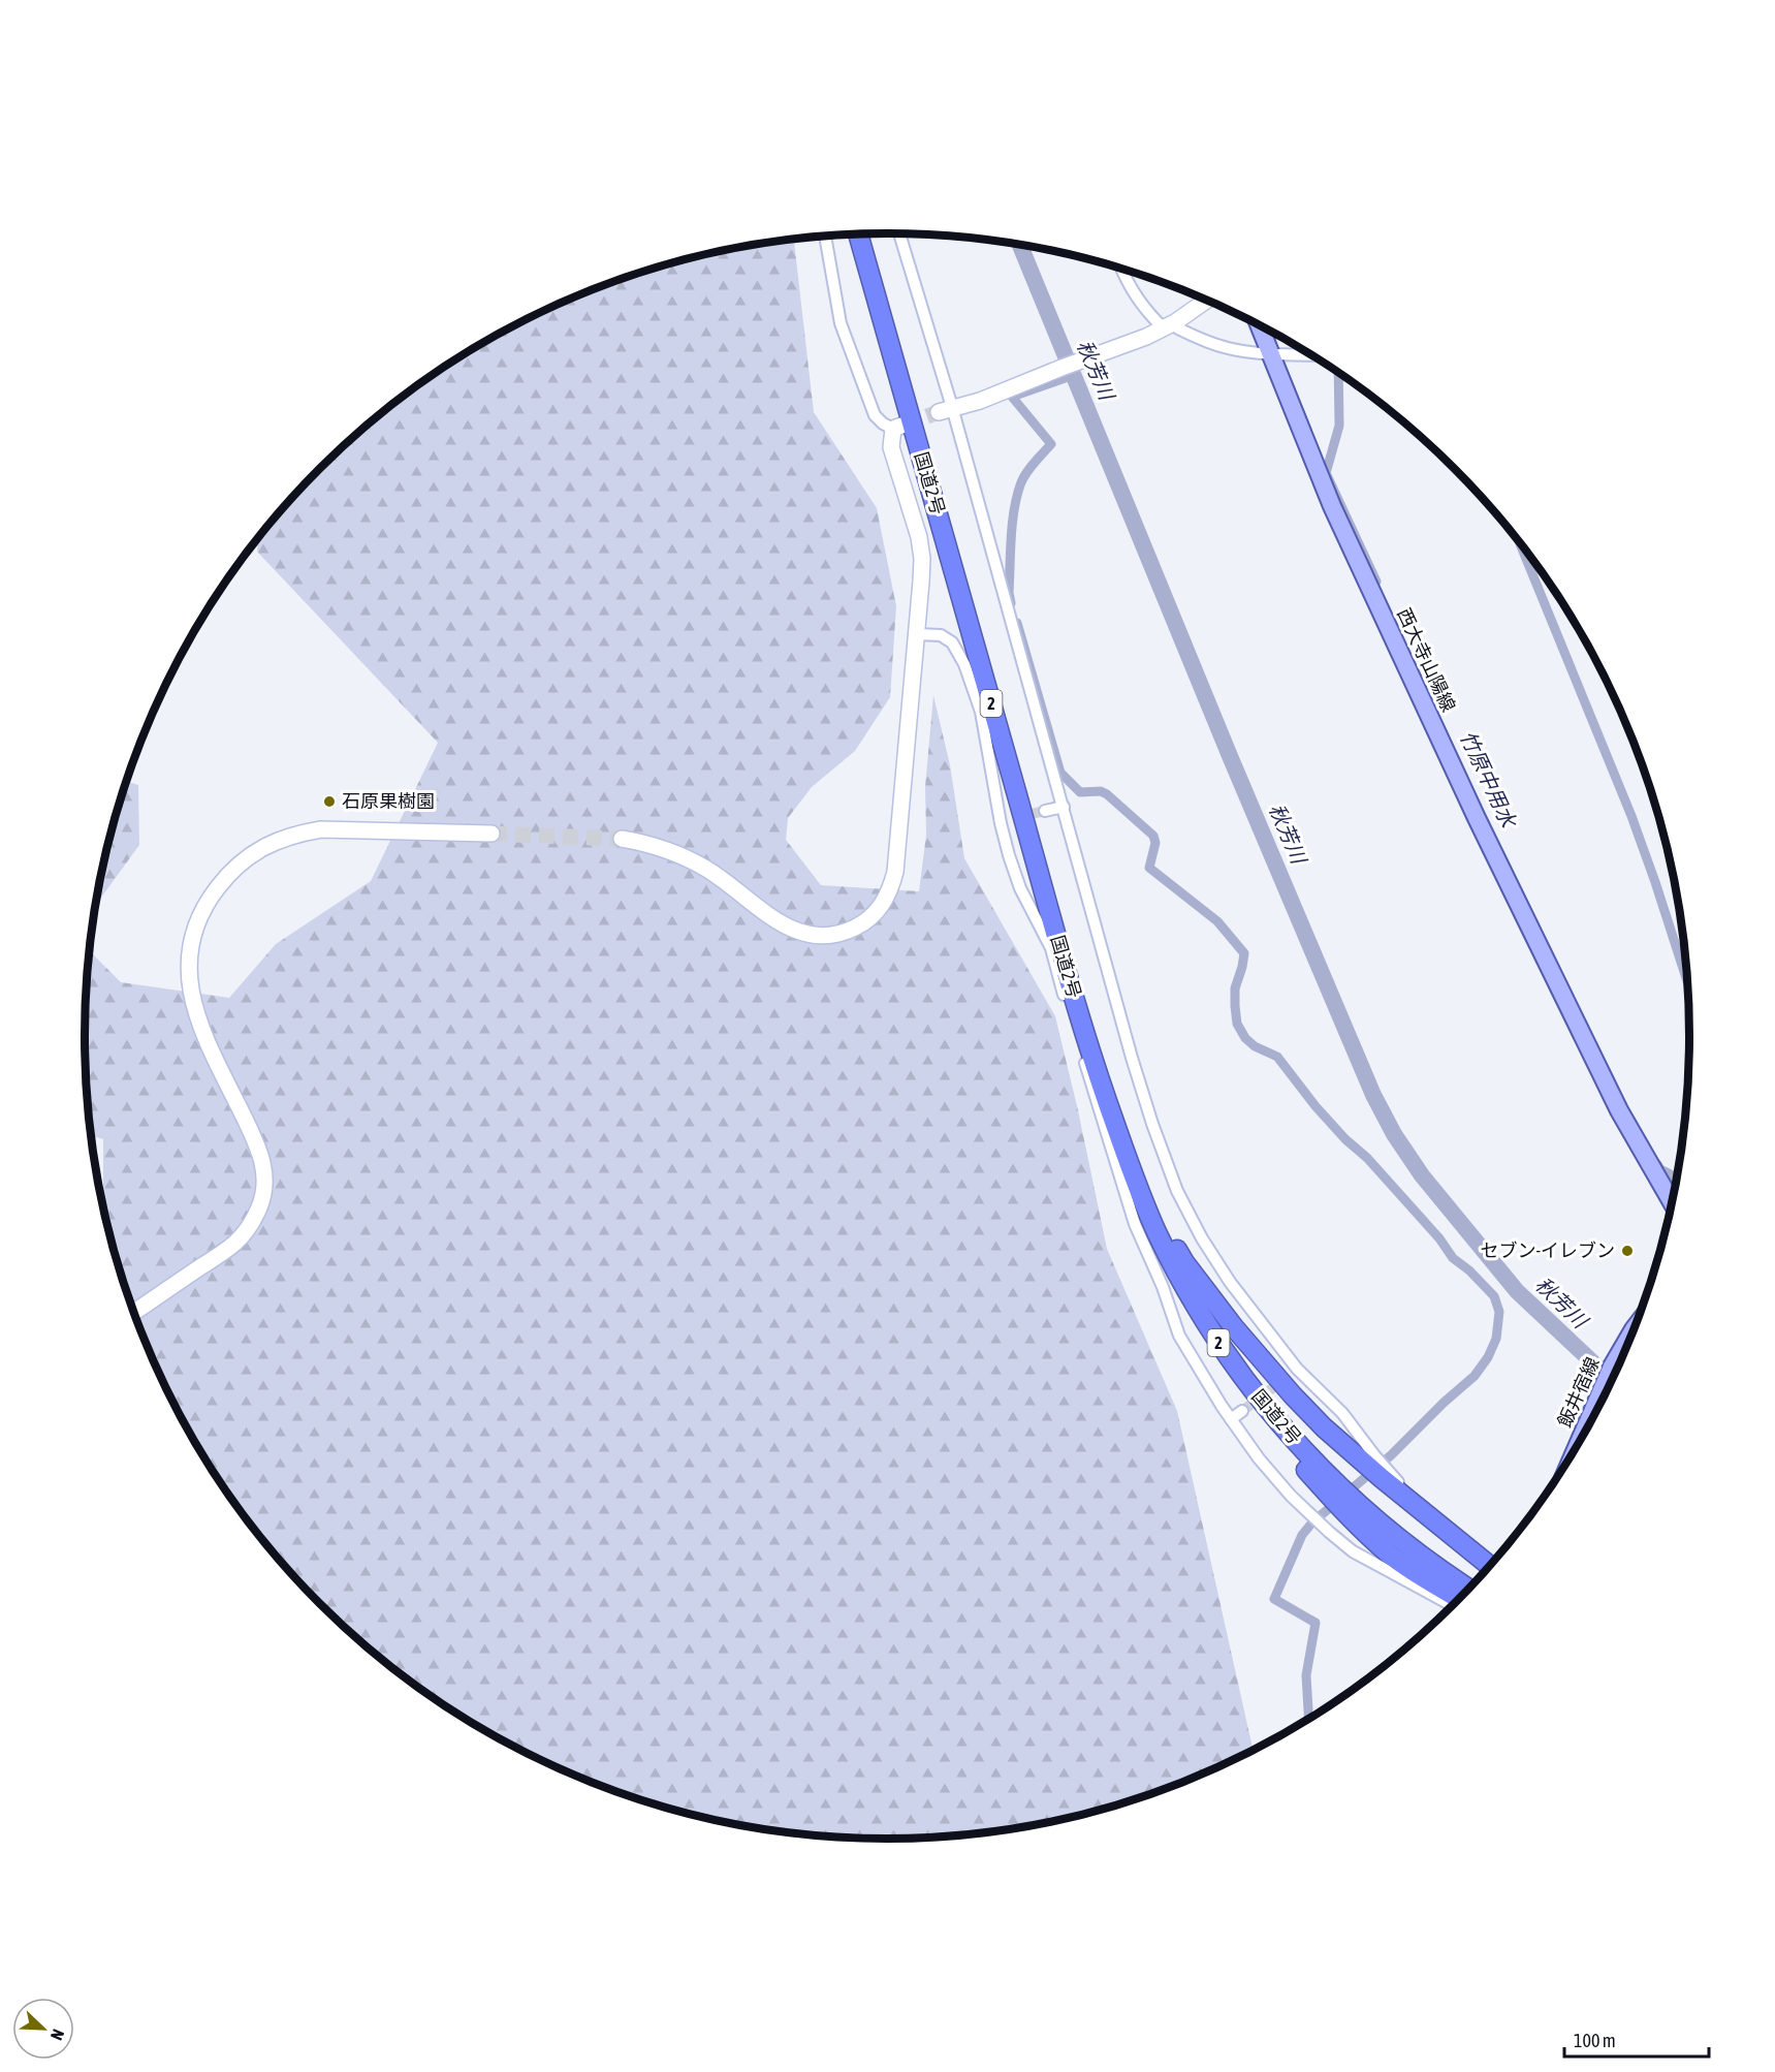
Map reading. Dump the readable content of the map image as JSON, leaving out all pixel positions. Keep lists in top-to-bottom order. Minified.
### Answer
{"streets":{"highway":["国道2号","2"],"main road":["西大寺山陽線","飯井宿線"]},"water":["秋芳川","竹原中用水"],"places":["石原果樹園","セブン-イレブン"],"scale_bar":"100 m","north":"bottom right"}
